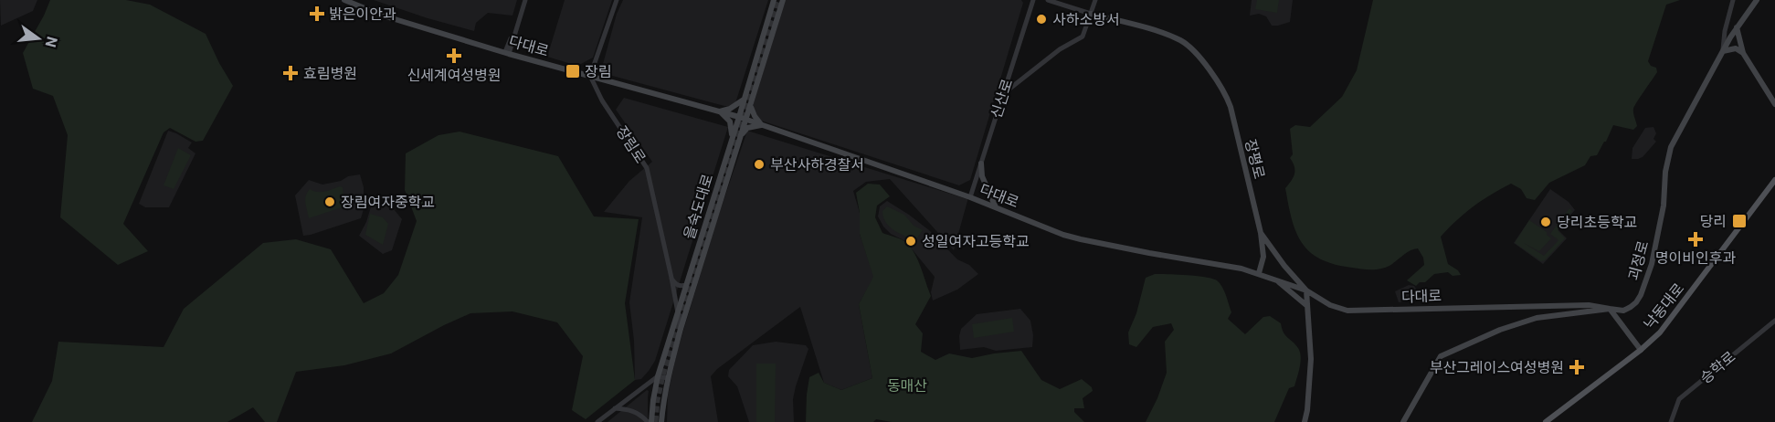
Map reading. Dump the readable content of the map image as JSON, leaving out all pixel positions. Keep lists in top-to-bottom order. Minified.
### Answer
{"streets":{"main road":["다대로","장평로","을숙도대로","괴정로","낙동대로"],"street":["신산로","장림로","승학로"]},"crossings":[["다대로","신산로"],["다대로","장림로"],["다대로","장평로"],["다대로","을숙도대로"],["다대로","괴정로"],["장림로","을숙도대로"]],"parks":["동매산"],"places":{"health":["밝은이안과","신세계여성병원","효림병원","명이비인후과","부산그레이스여성병원"],"other":["사하소방서","부산사하경찰서","장림여자중학교","당리초등학교","성일여자고등학교"],"transit":["장림","당리"]},"north":"right"}
